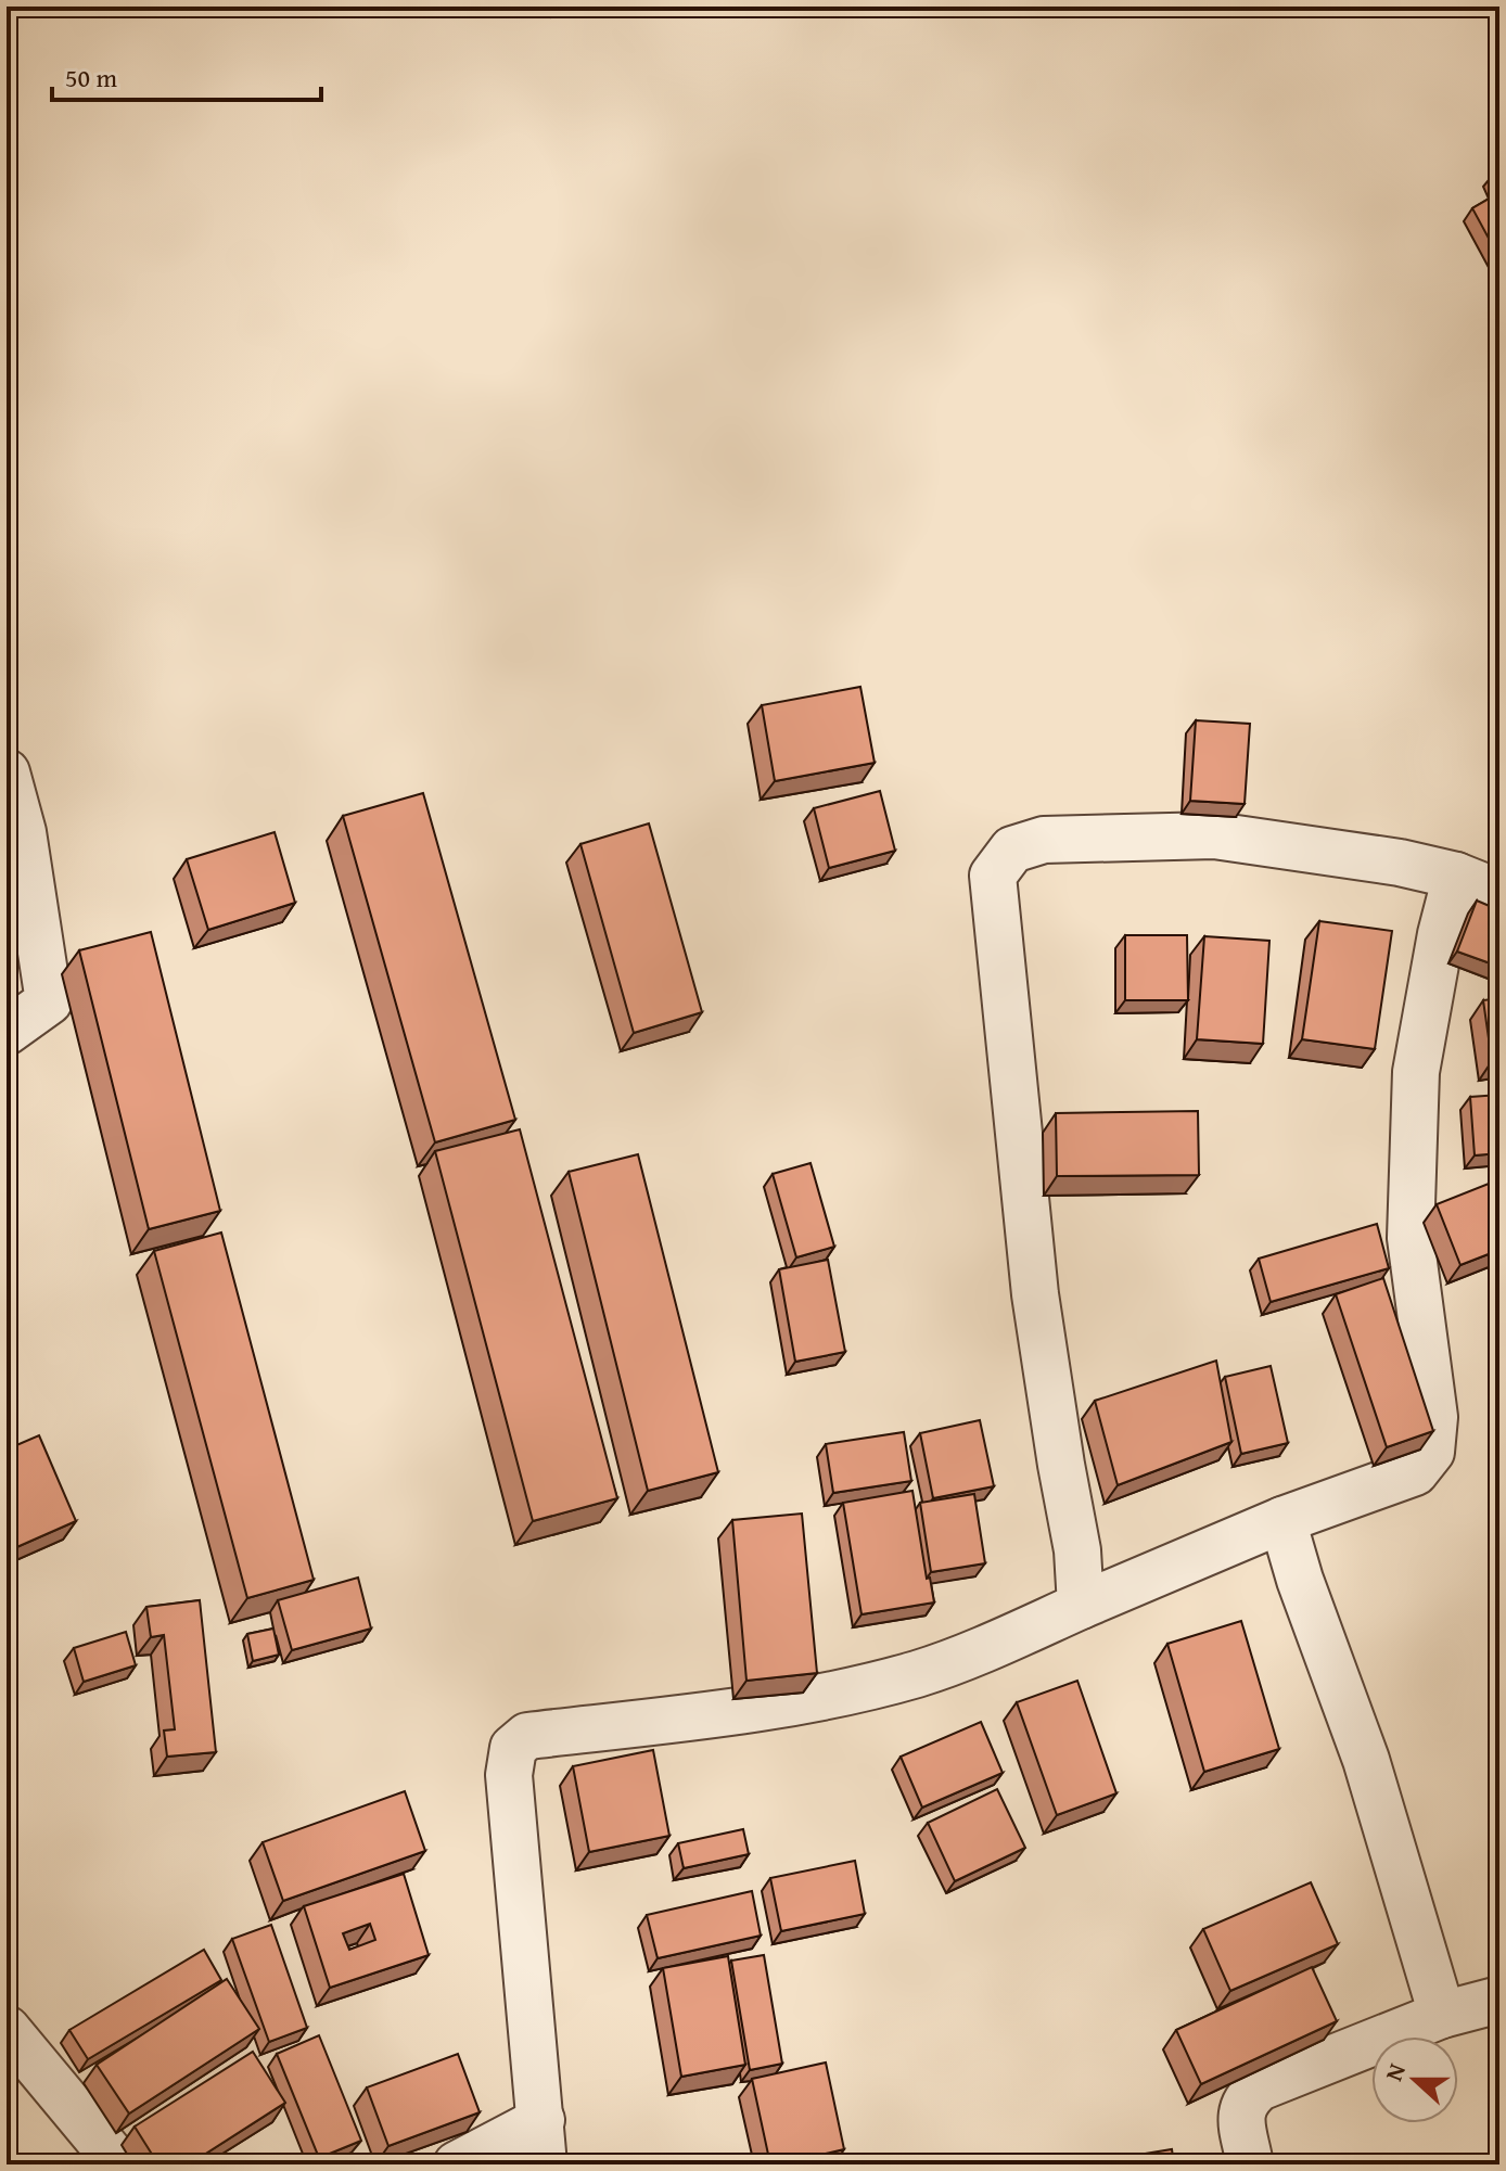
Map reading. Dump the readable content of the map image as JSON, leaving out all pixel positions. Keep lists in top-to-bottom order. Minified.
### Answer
{"scale_bar":"50 m","north":"left"}
